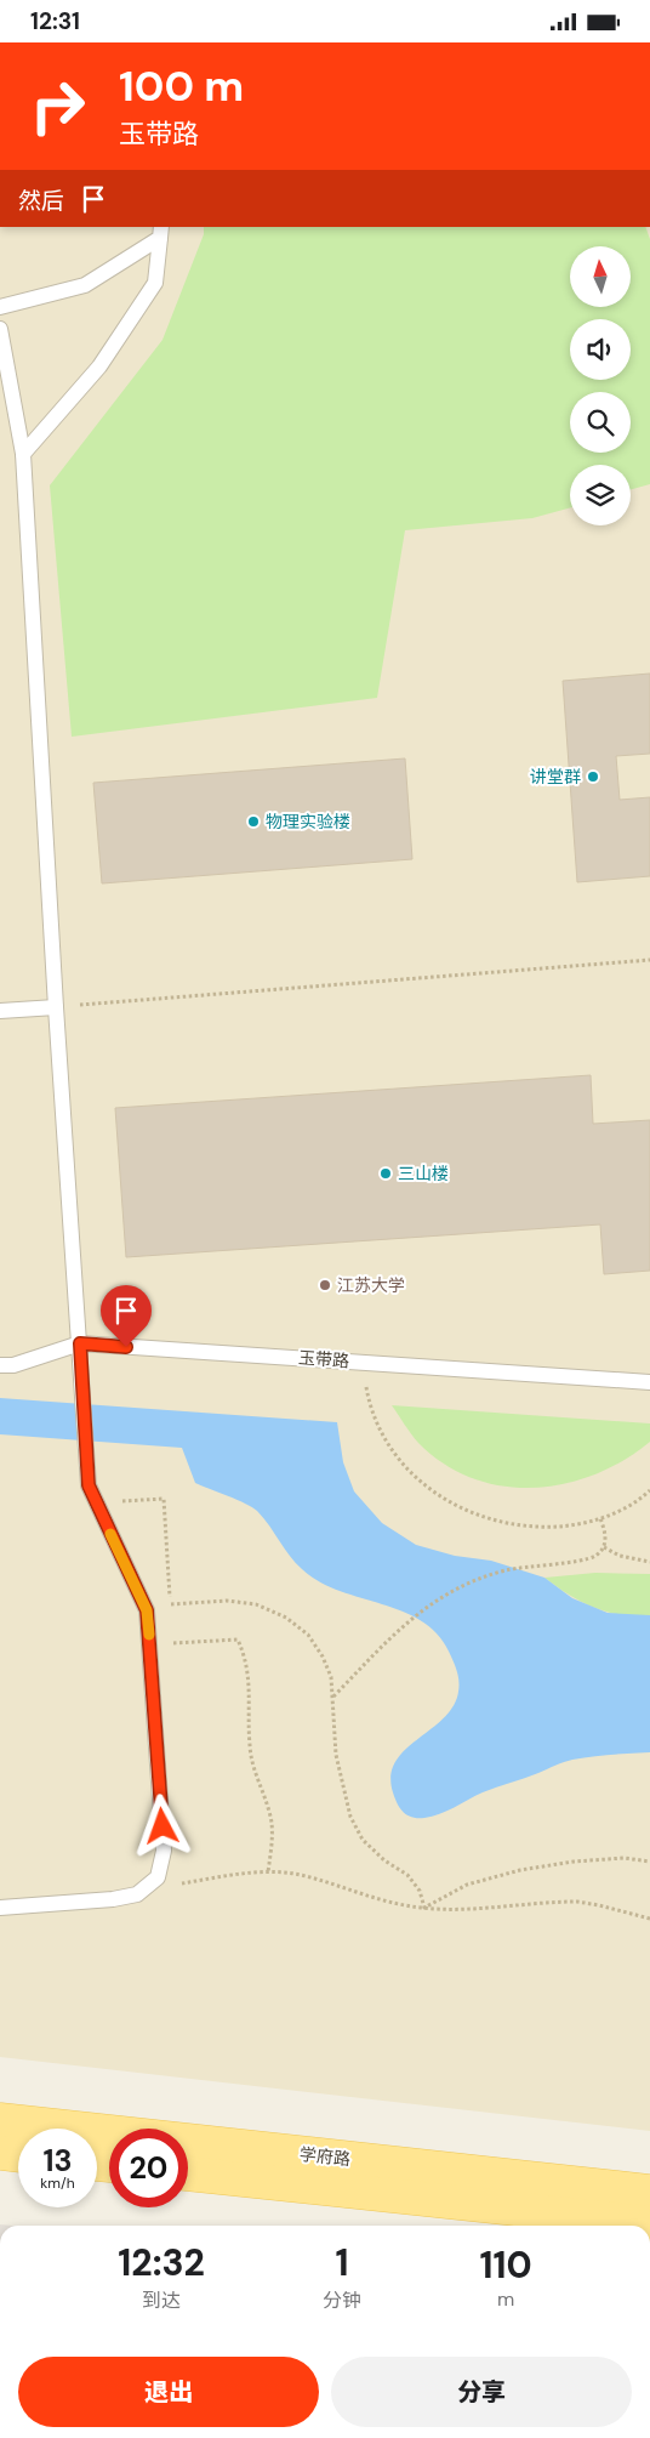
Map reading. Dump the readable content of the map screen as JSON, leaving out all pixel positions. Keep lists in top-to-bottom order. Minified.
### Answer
{"streets":{"main road":["学府路"],"lane":["玉带路"]},"places":["讲堂群","物理实验楼","三山楼","江苏大学"],"north":"top","page":{"status":"12:31","turn":["100 m","玉带路"],"then":"然后","speed":"13 km/h","limit":"20","eta":["12:32","到达","1","分钟","110","m"],"buttons":["退出","分享"]}}
